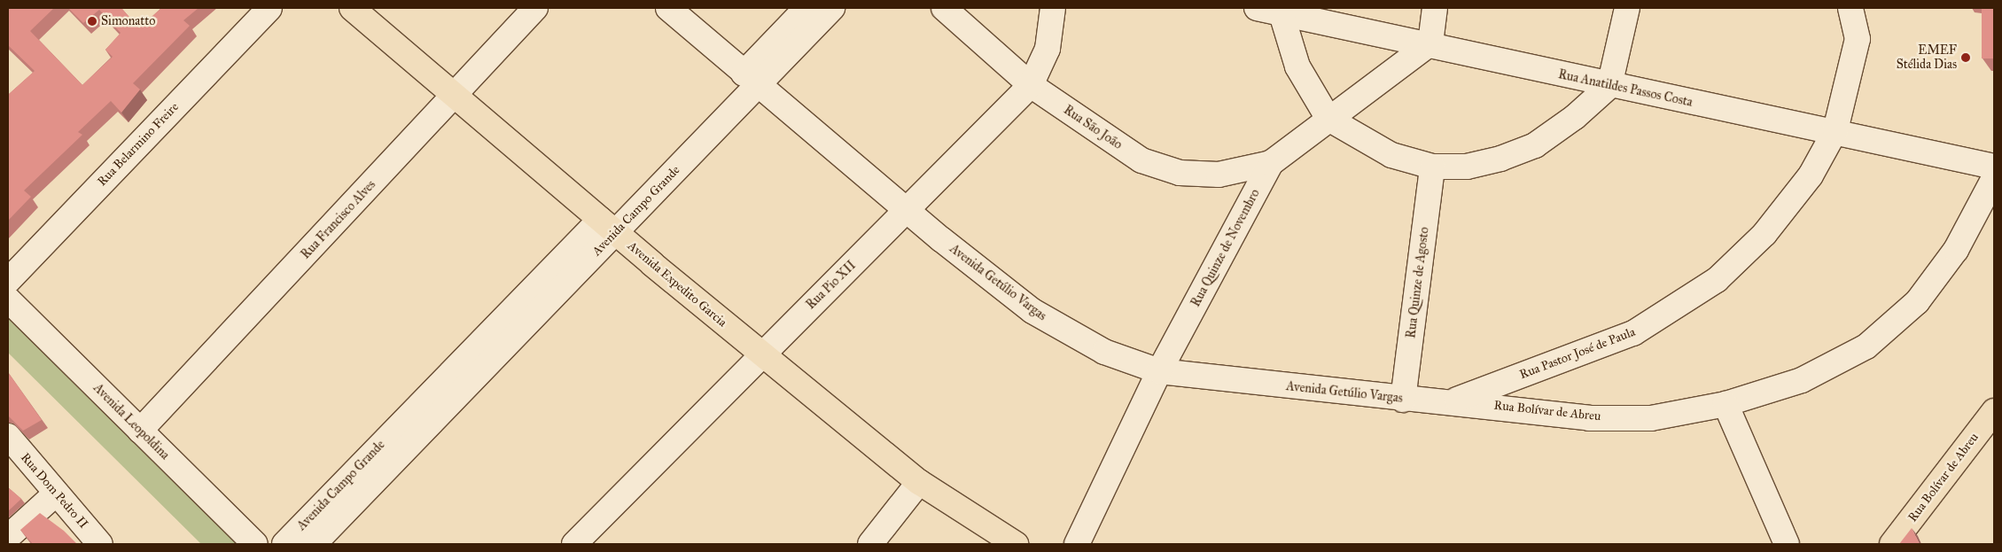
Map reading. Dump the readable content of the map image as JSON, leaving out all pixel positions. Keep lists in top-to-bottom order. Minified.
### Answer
{"streets":{"main road":["Avenida Expedito Garcia","Rua Bolívar de Abreu"],"street":["Rua Anatildes Passos Costa","Rua São João","Rua Belarmino Freire","Avenida Campo Grande","Rua Francisco Alves","Rua Quinze de Novembro","Avenida Getúlio Vargas","Rua Quinze de Agosto","Rua Pio XII","Rua Pastor José de Paula","Avenida Leopoldina","Rua Dom Pedro II"]},"crossings":[["Rua Anatildes Passos Costa","Rua Quinze de Novembro"],["Rua Anatildes Passos Costa","Rua Pastor José de Paula"],["Rua São João","Rua Quinze de Novembro"],["Rua São João","Rua Pio XII"],["Avenida Campo Grande","Avenida Getúlio Vargas"],["Avenida Campo Grande","Avenida Expedito Garcia"],["Rua Francisco Alves","Avenida Expedito Garcia"],["Rua Francisco Alves","Avenida Leopoldina"],["Rua Quinze de Novembro","Avenida Getúlio Vargas"],["Avenida Getúlio Vargas","Rua Quinze de Agosto"],["Avenida Getúlio Vargas","Rua Pio XII"],["Avenida Getúlio Vargas","Rua Pastor José de Paula"],["Avenida Getúlio Vargas","Rua Bolívar de Abreu"],["Avenida Expedito Garcia","Rua Pio XII"],["Rua Pastor José de Paula","Rua Bolívar de Abreu"]],"places":["Simonatto","EMEF Stélida Dias"]}
